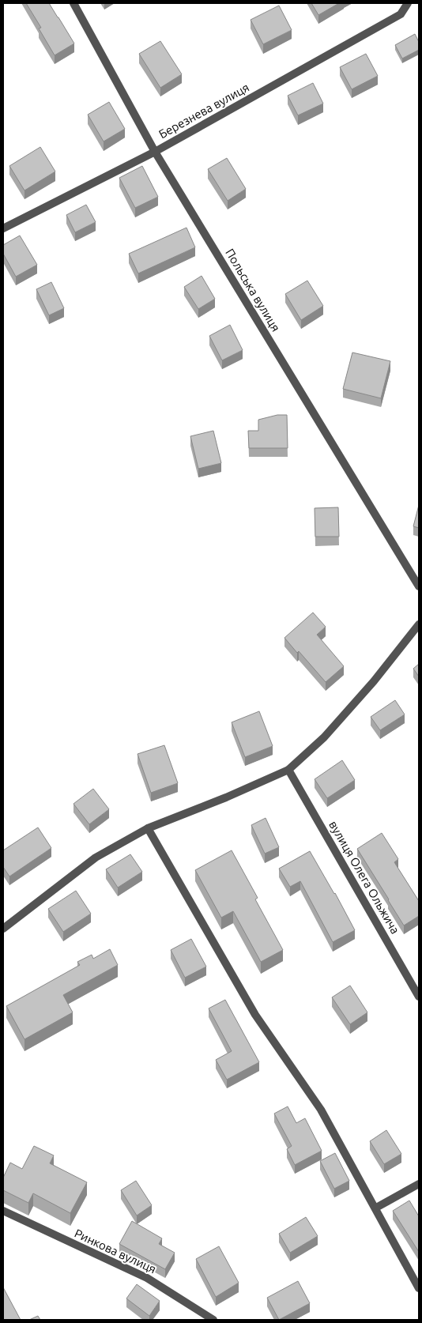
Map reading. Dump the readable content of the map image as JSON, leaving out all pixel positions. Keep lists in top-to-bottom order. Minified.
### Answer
{"streets":{"street":["Березнева вулиця","Польська вулиця","вулиця Олега Ольжича","Ринкова вулиця"]},"crossings":[["Березнева вулиця","Польська вулиця"]]}
